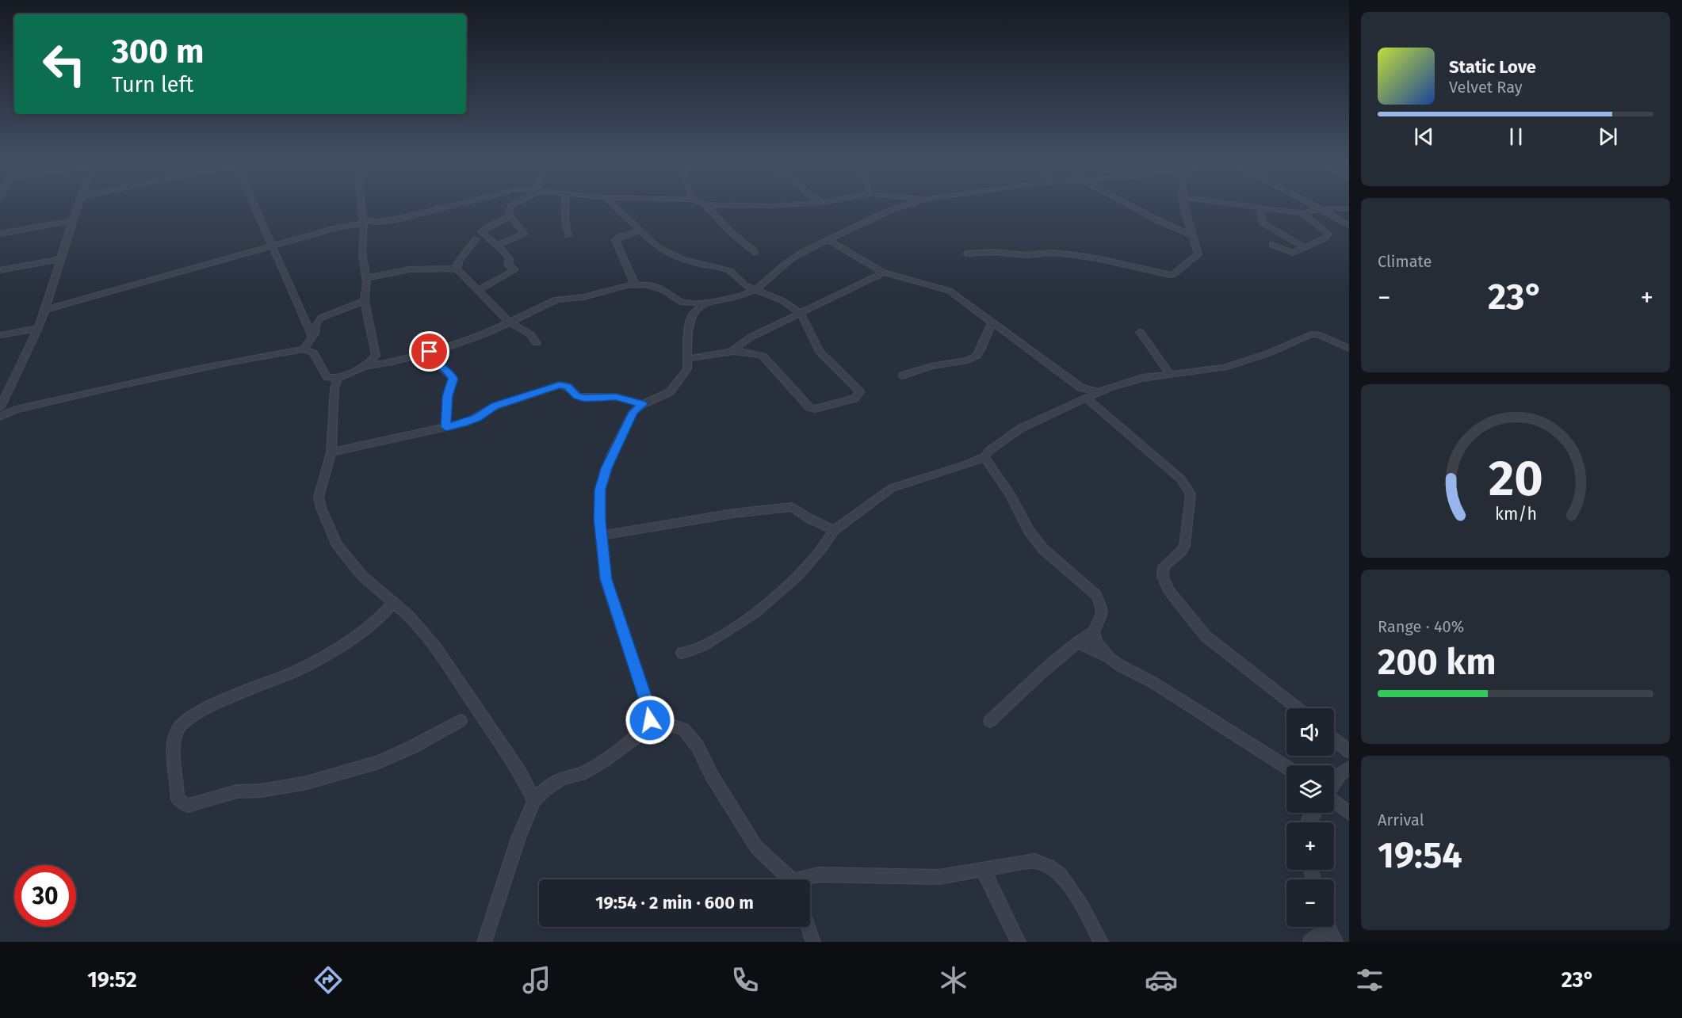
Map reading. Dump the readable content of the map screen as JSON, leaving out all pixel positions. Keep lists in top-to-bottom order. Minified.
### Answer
{"page":{"turn":["300 m","Turn left"],"song":["Static Love","Velvet Ray"],"tile":["Climate",["Range · 40%","200 km"],["Arrival","19:54"]],"heat":["−","23°","+"],"map_buttons":["+","−"],"limit":"30","trip":"19:54 · 2 min · 600 m","tabs":["19:52","23°"],"gauge":["20","km/h"]}}
